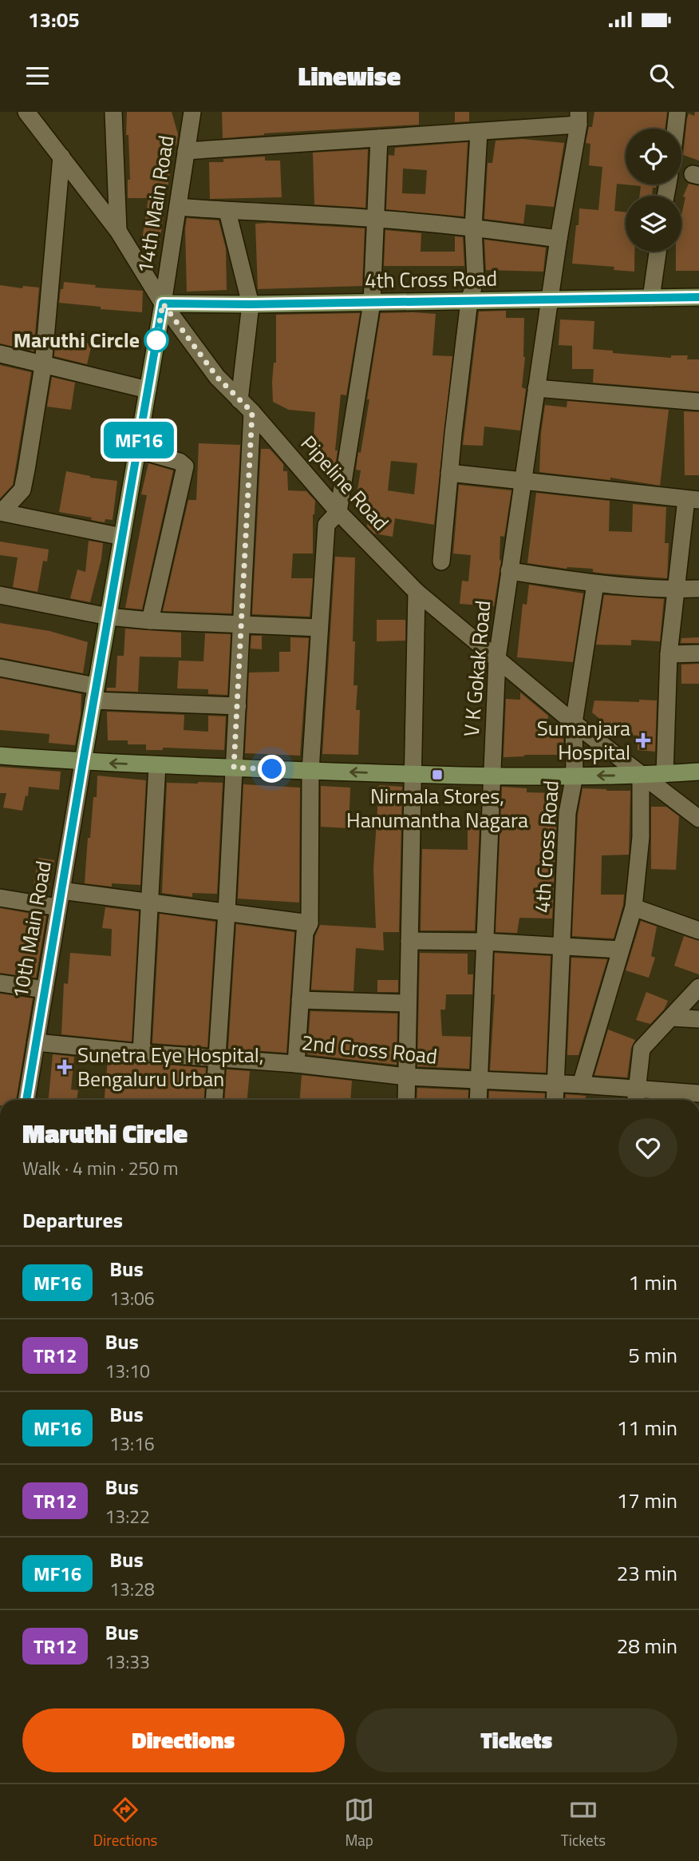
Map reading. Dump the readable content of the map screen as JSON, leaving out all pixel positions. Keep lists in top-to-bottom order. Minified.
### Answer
{"streets":{"main road":["4th Cross Road"],"street":["14th Main Road","Pipeline Road","V K Gokak Road","10th Main Road","2nd Cross Road"]},"crossings":[["14th Main Road","4th Cross Road"],["14th Main Road","Pipeline Road"],["4th Cross Road","Pipeline Road"],["4th Cross Road","V K Gokak Road"],["4th Cross Road","2nd Cross Road"],["Pipeline Road","V K Gokak Road"],["V K Gokak Road","2nd Cross Road"],["10th Main Road","2nd Cross Road"]],"places":{"other":["Maruthi Circle"],"health":["Sumanjara Hospital","Sunetra Eye Hospital, Bengaluru Urban"],"transit":["Nirmala Stores, Hanumantha Nagara"]},"lines":["bus line MF16"],"page":{"status":"13:05","header":"Linewise","on_map":"MF16","heading":[["Maruthi Circle","Walk · 4 min · 250 m"],"Departures"],"list":[{"mark":"MF16","name":"Bus","note":"13:06","value":"1 min"},{"mark":"TR12","name":"Bus","note":"13:10","value":"5 min"},{"mark":"MF16","name":"Bus","note":"13:16","value":"11 min"},{"mark":"TR12","name":"Bus","note":"13:22","value":"17 min"},{"mark":"MF16","name":"Bus","note":"13:28","value":"23 min"},{"mark":"TR12","name":"Bus","note":"13:33","value":"28 min"}],"buttons":["Directions","Tickets"],"tabs":["Directions","Map","Tickets"]}}
